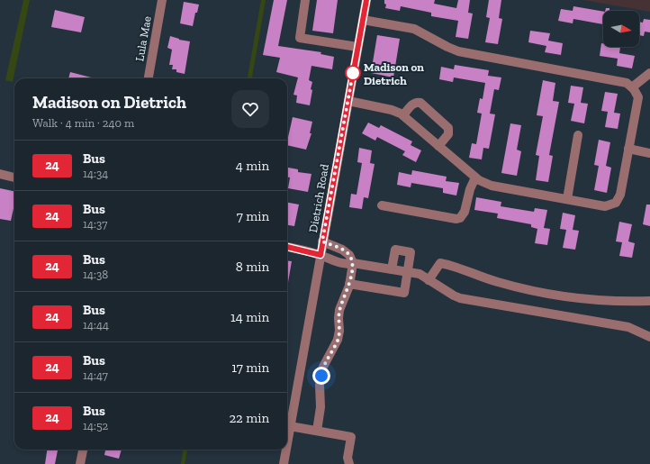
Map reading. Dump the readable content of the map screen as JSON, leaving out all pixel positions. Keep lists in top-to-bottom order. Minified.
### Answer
{"streets":{"street":["Lula Mae","Dietrich Road"]},"places":["Madison on Dietrich"],"lines":["bus line 24"],"north":"right","page":{"heading":["Madison on Dietrich","Walk · 4 min · 240 m"],"list":[{"mark":"24","name":"Bus","note":"14:34","value":"4 min"},{"mark":"24","name":"Bus","note":"14:37","value":"7 min"},{"mark":"24","name":"Bus","note":"14:38","value":"8 min"},{"mark":"24","name":"Bus","note":"14:44","value":"14 min"},{"mark":"24","name":"Bus","note":"14:47","value":"17 min"},{"mark":"24","name":"Bus","note":"14:52","value":"22 min"}]}}
